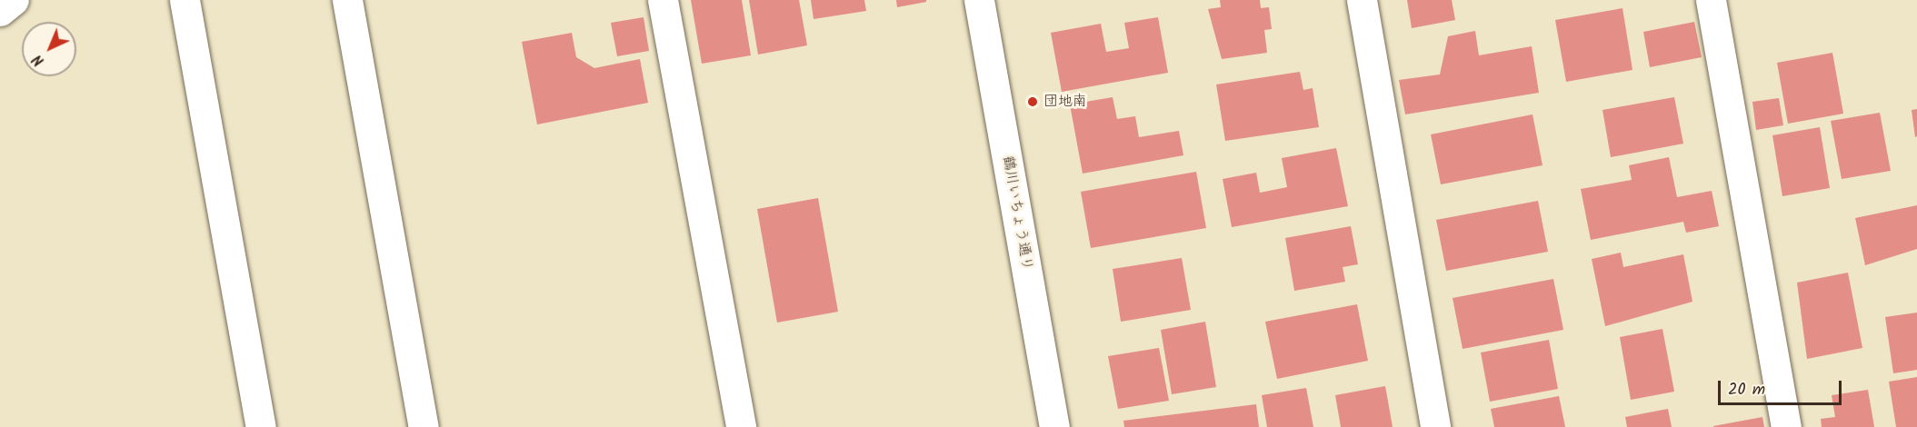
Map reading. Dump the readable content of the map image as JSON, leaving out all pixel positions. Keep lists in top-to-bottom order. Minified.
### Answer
{"streets":{"street":["鶴川いちょう通り"]},"places":["団地南"],"scale_bar":"20 m","north":"bottom left"}
